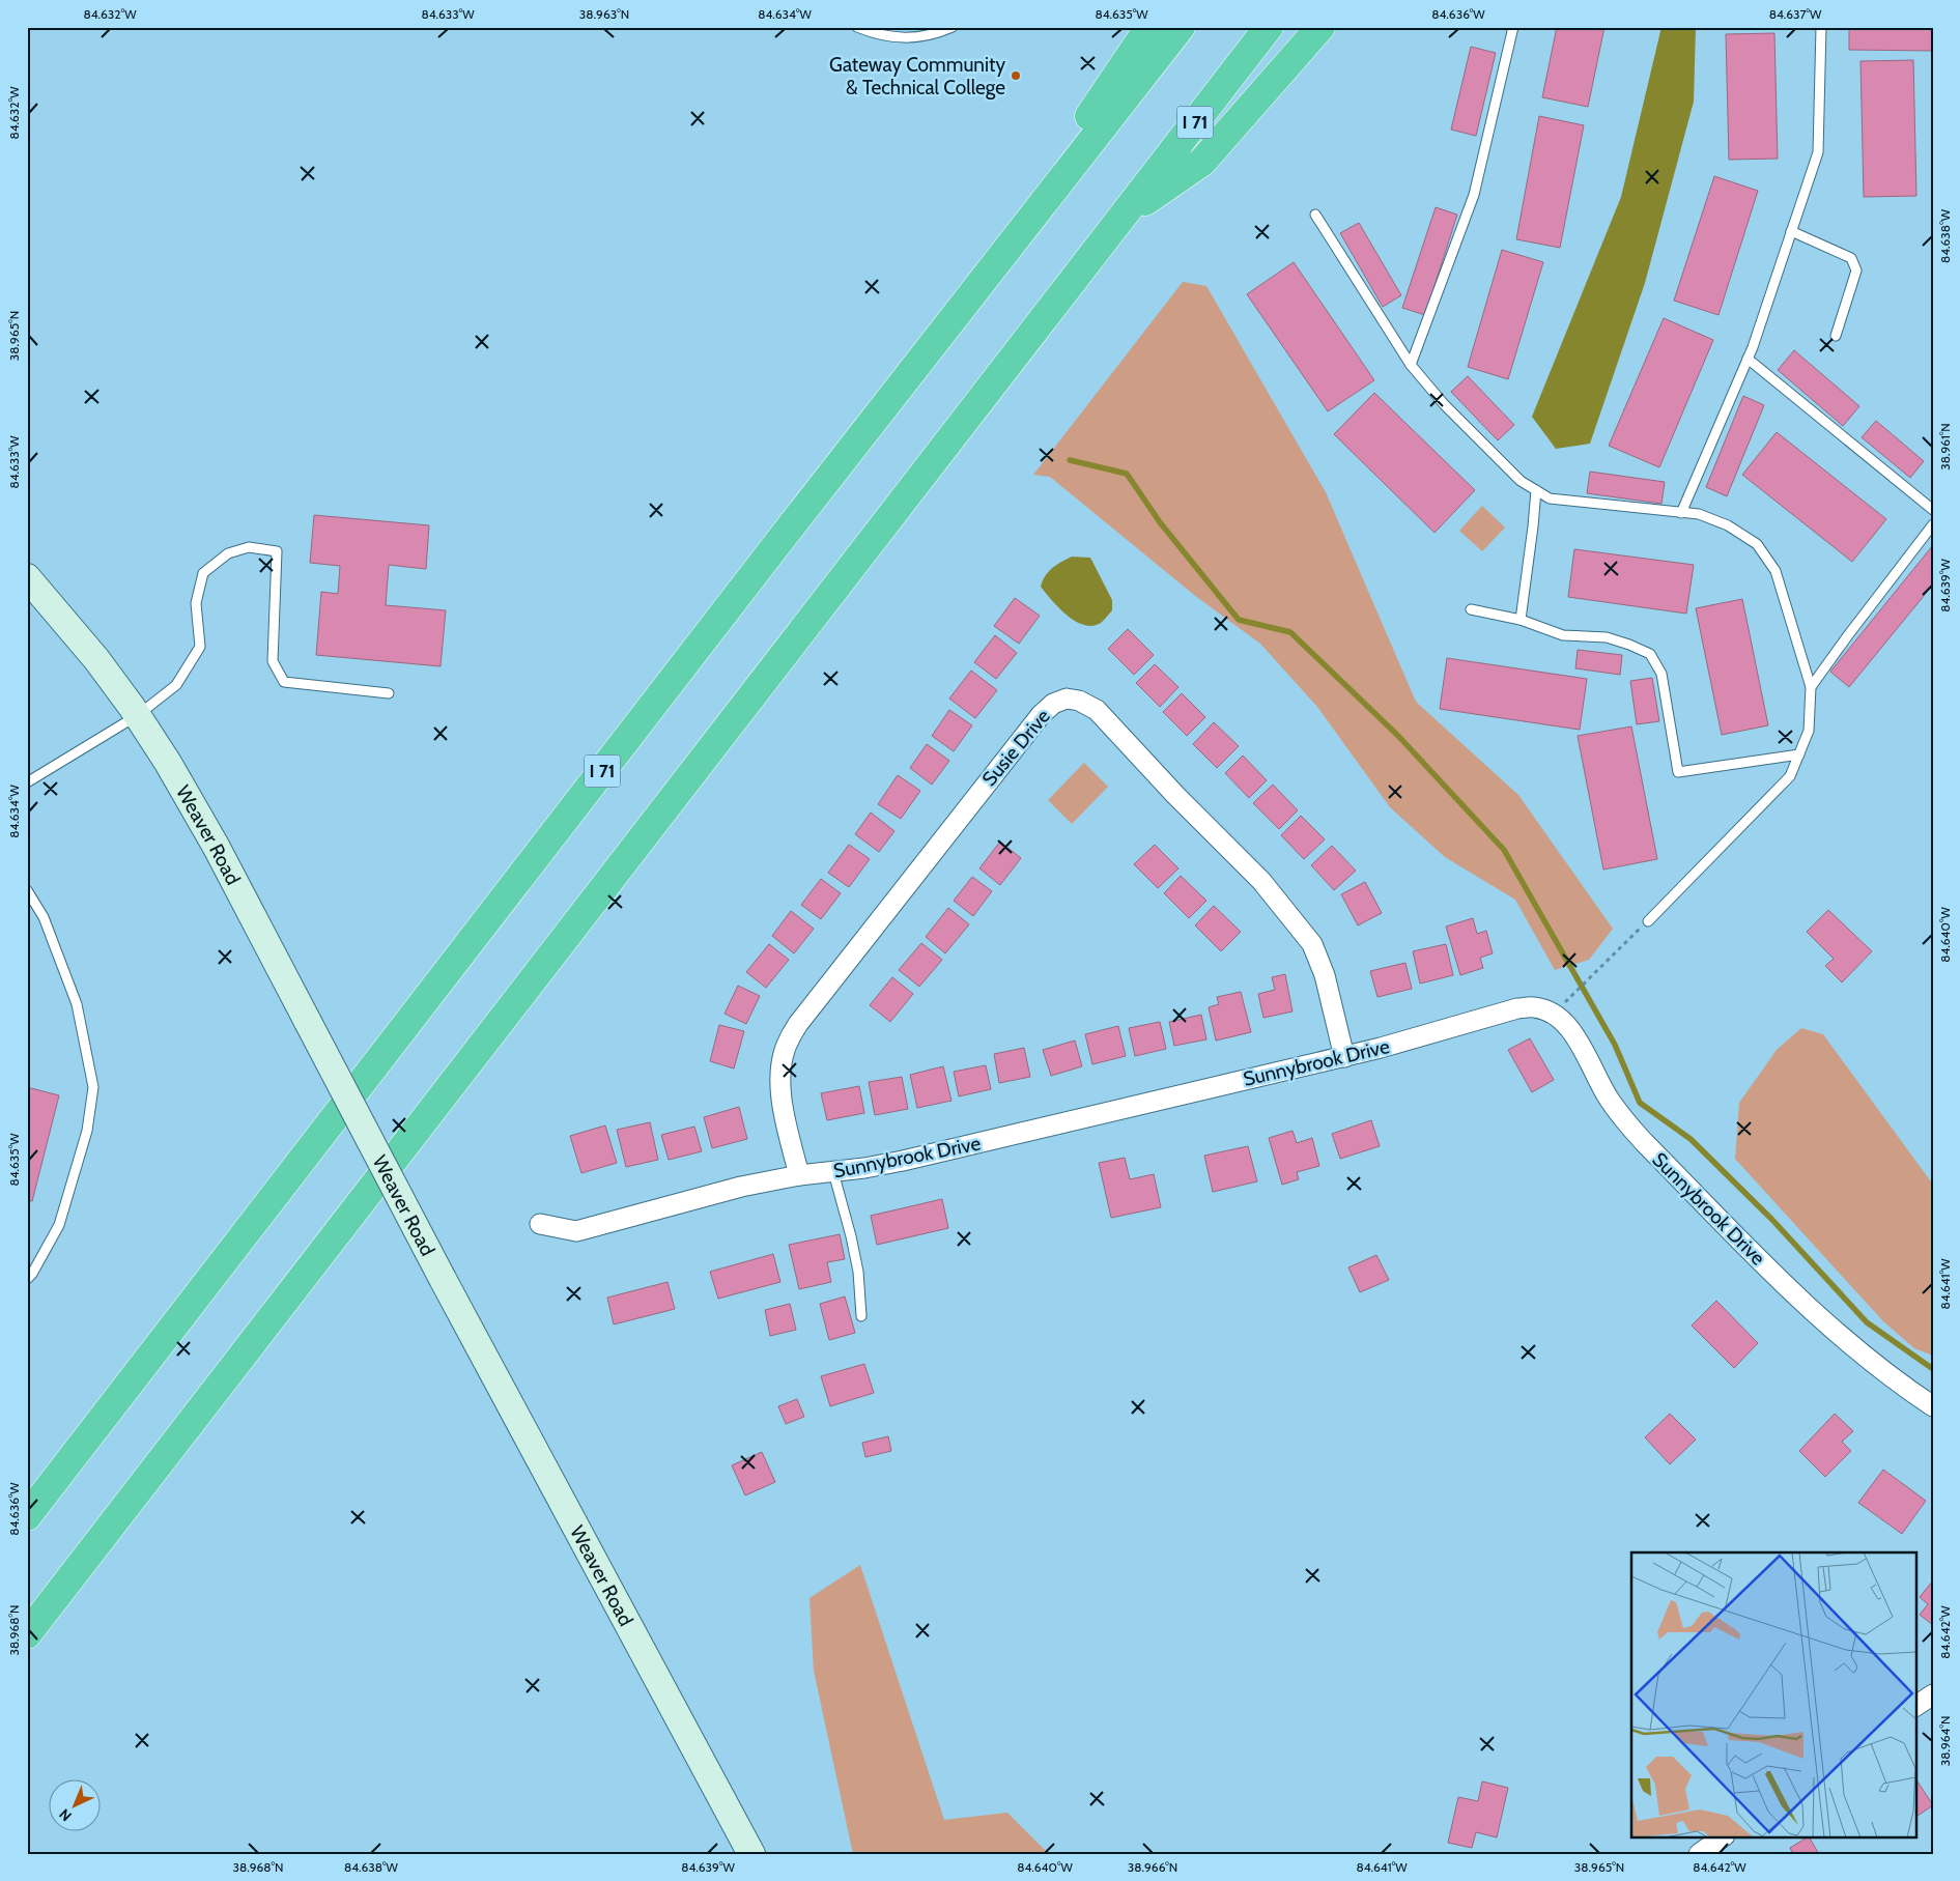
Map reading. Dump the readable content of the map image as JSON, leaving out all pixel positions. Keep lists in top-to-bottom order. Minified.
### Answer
{"streets":{"highway":["I 71"],"main road":["Weaver Road"],"street":["Susie Drive","Sunnybrook Drive"]},"crossings":[["Susie Drive","Sunnybrook Drive"]],"places":["Gateway Community & Technical College"],"north":"bottom left","coordinates":["84.632°W","84.633°W","38.963°N","84.634°W","84.635°W","84.636°W","84.637°W","84.638°W","38.965°N","38.961°N","84.639°W","84.640°W","84.641°W","38.968°N","84.642°W","38.964°N","38.966°N"]}
